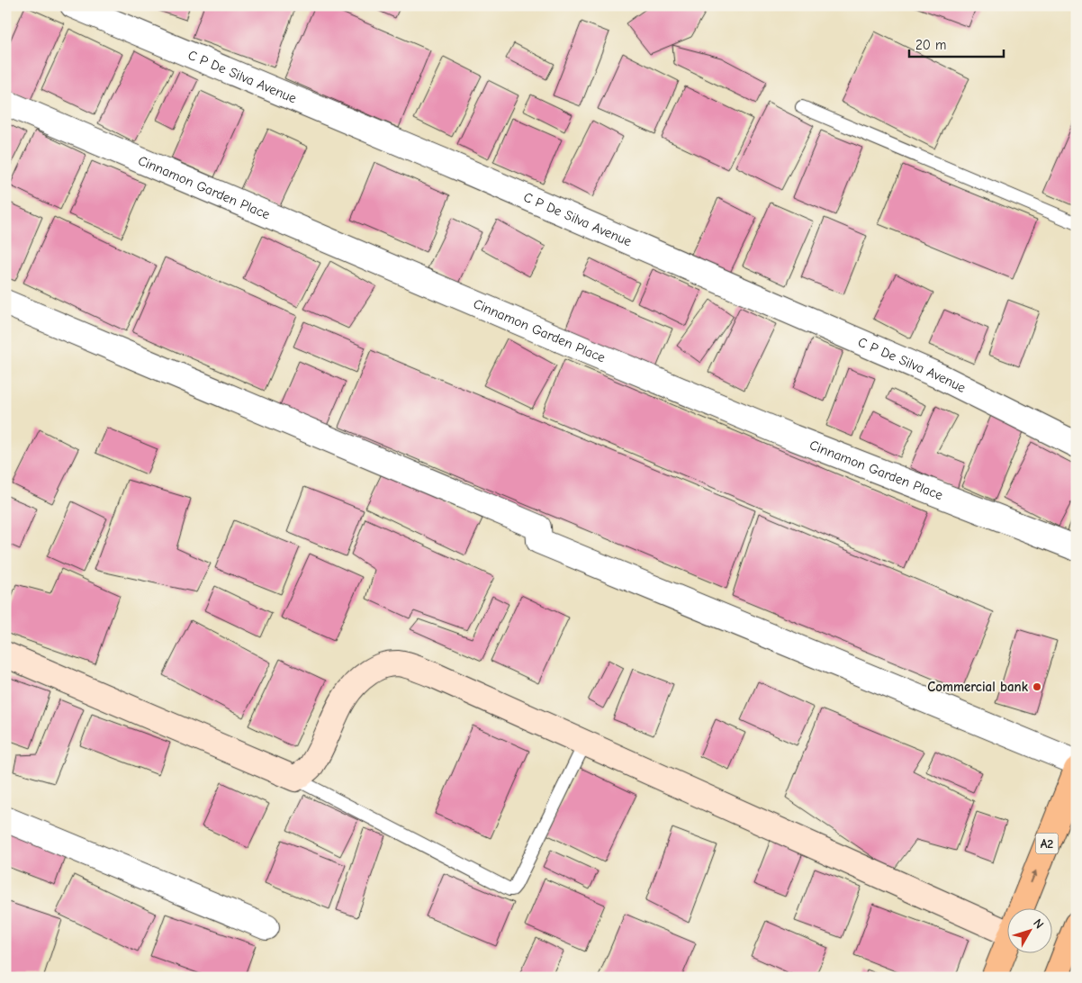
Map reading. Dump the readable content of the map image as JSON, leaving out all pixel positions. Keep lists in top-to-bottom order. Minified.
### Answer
{"streets":{"highway":["A2"],"street":["C P De Silva Avenue","Cinnamon Garden Place"]},"places":["Commercial bank"],"scale_bar":"20 m","north":"top right"}
